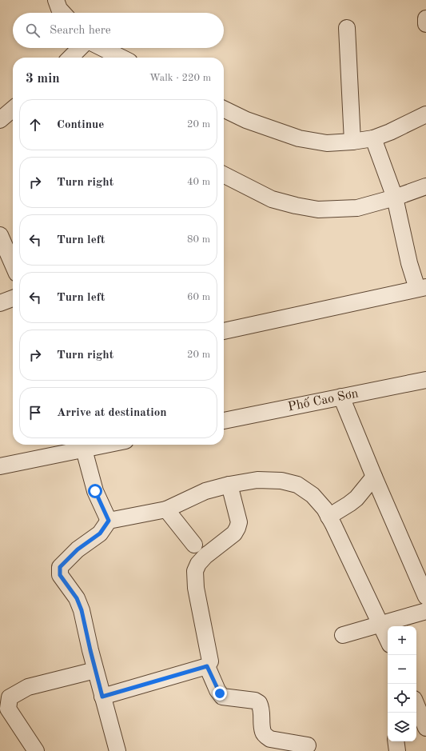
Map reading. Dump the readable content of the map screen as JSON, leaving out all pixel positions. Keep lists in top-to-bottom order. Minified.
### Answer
{"streets":{"street":["Phố Cao Sơn"]},"page":{"search":"Search here","heading":["3 min","Walk · 220 m"],"list":[["Continue","20 m"],["Turn right","40 m"],["Turn left","80 m"],["Turn left","60 m"],["Turn right","20 m"],"Arrive at destination"],"map_buttons":["+","−"]}}
